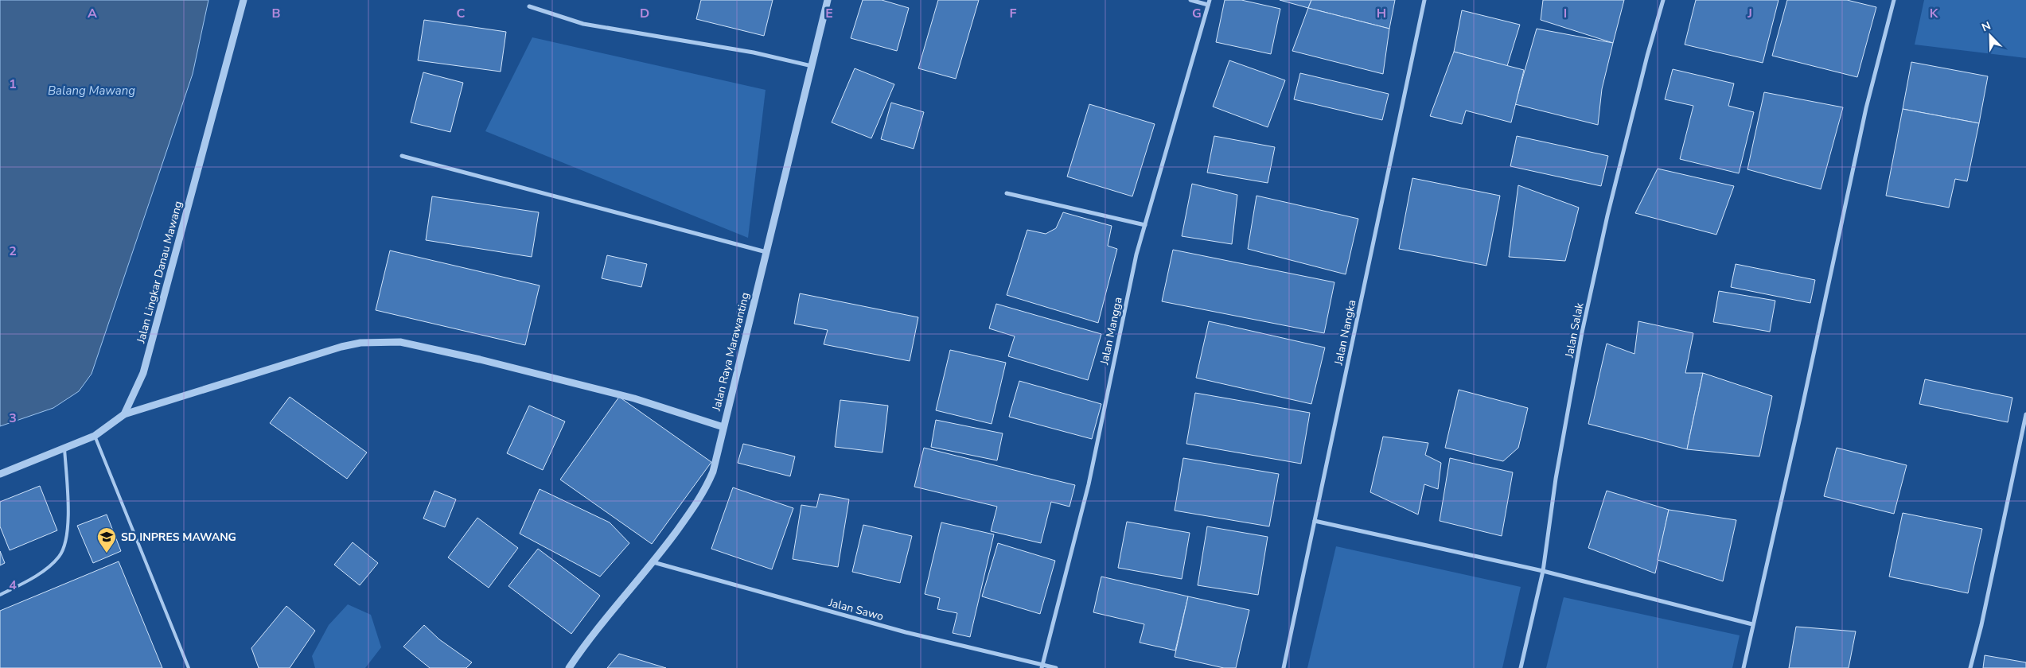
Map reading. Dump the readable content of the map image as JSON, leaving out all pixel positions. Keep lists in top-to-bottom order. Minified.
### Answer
{"streets":{"street":["Jalan Lingkar Danau Mawang","Jalan Salak","Jalan Mangga","Jalan Nangka","Jalan Raya Marawanting","Jalan Sawo"]},"crossings":[["Jalan Mangga","Jalan Sawo"],["Jalan Raya Marawanting","Jalan Sawo"]],"water":["Balang Mawang"],"places":{"school or university":["SD INPRES MAWANG"]},"north":"top left","grid":{"columns":["A","B","C","D","E","F","G","H","I","J","K"],"rows":["1","2","3","4"]}}
